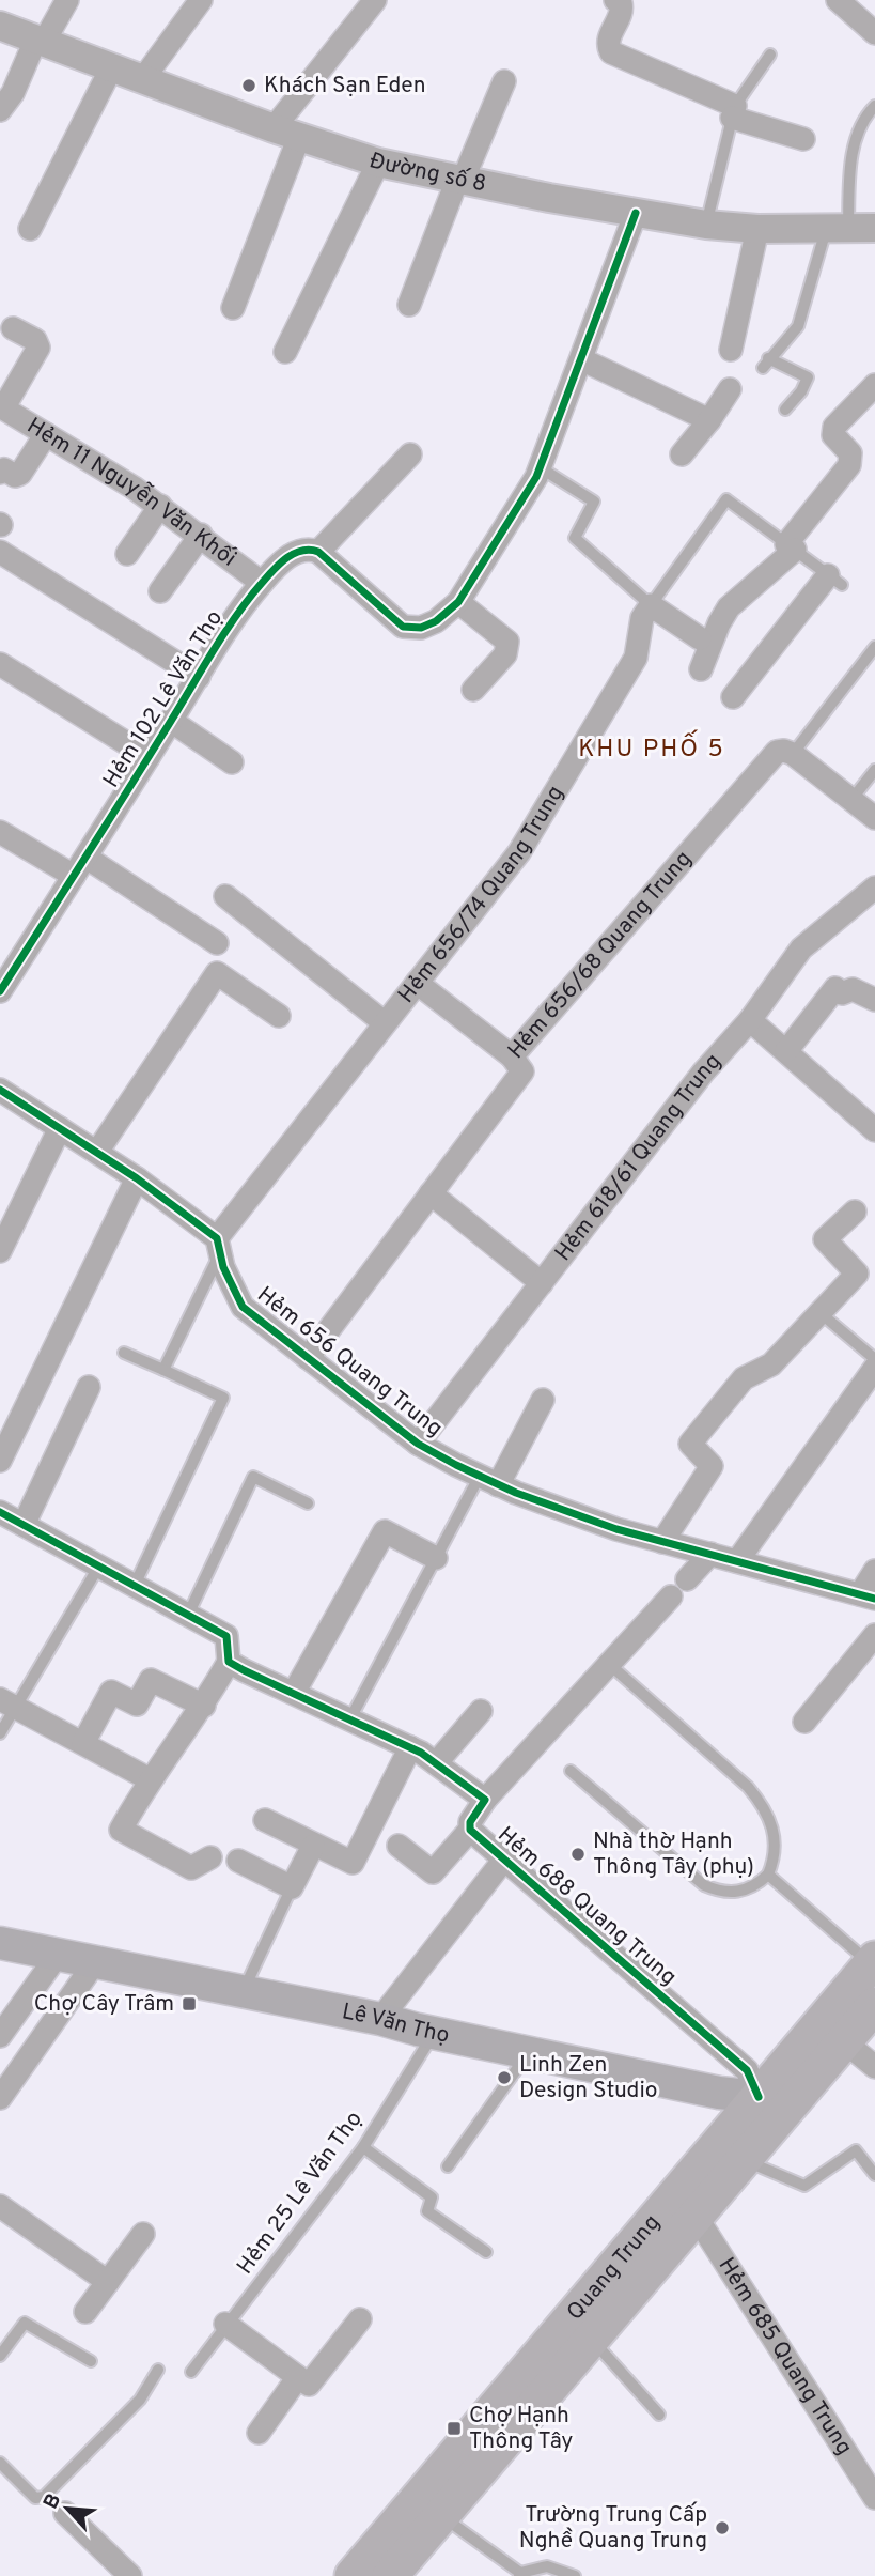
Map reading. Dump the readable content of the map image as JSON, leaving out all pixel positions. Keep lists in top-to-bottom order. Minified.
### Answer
{"streets":{"main road":["Lê Văn Thọ","Quang Trung"],"street":["Đường số 8","Hẻm 11 Nguyễn Văn Khối","Hẻm 102 Lê Văn Thọ","Hẻm 656/74 Quang Trung","Hẻm 656/68 Quang Trung","Hẻm 618/61 Quang Trung","Hẻm 656 Quang Trung","Hẻm 688 Quang Trung","Hẻm 685 Quang Trung"],"lane":["Hẻm 25 Lê Văn Thọ"]},"crossings":[["Hẻm 11 Nguyễn Văn Khối","Hẻm 102 Lê Văn Thọ"],["Hẻm 656/74 Quang Trung","Hẻm 656 Quang Trung"],["Hẻm 656/68 Quang Trung","Hẻm 656 Quang Trung"],["Hẻm 618/61 Quang Trung","Hẻm 656 Quang Trung"],["Hẻm 688 Quang Trung","Lê Văn Thọ"],["Hẻm 688 Quang Trung","Quang Trung"],["Lê Văn Thọ","Hẻm 25 Lê Văn Thọ"],["Lê Văn Thọ","Quang Trung"],["Quang Trung","Hẻm 685 Quang Trung"]],"districts":["KHU PHỐ 5"],"places":{"other":["Khách Sạn Eden","Nhà thờ Hạnh Thông Tây (phụ)","Linh Zen Design Studio","Trường Trung Cấp Nghề Quang Trung"],"transit":["Chợ Cây Trâm","Chợ Hạnh Thông Tây"]},"north":"top left"}
